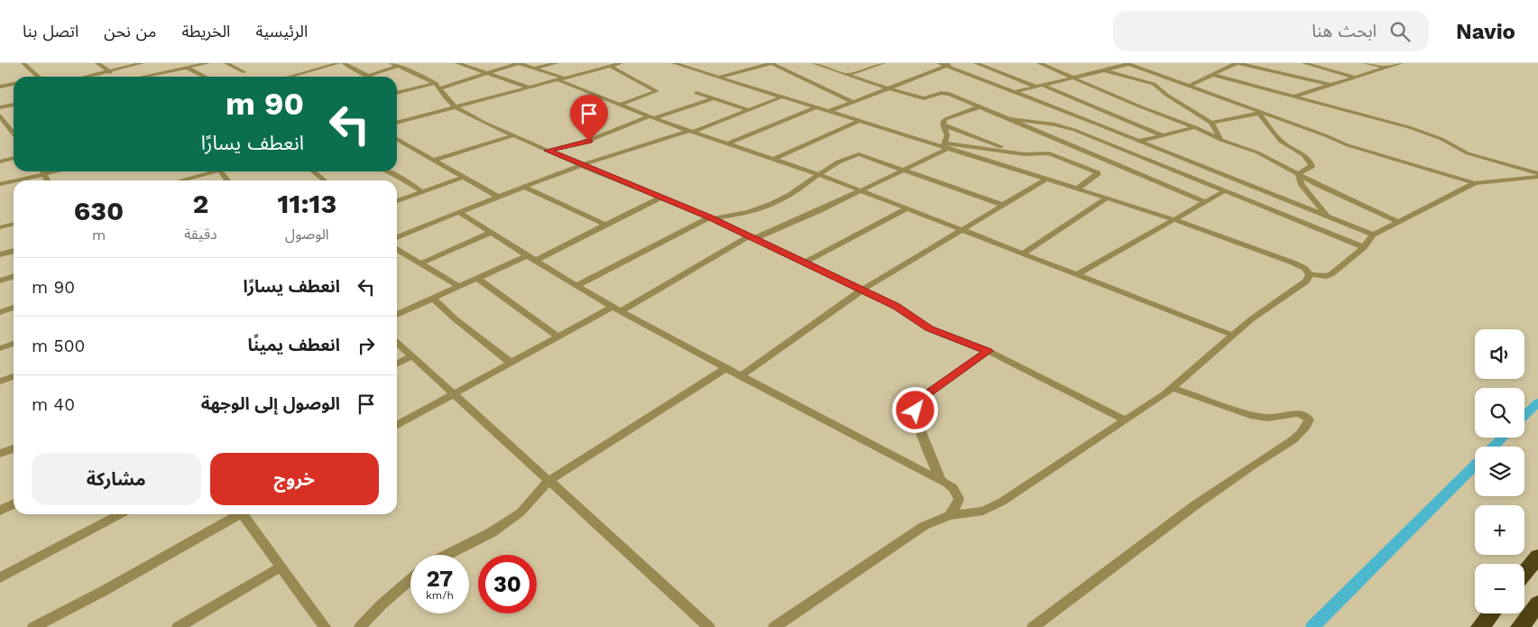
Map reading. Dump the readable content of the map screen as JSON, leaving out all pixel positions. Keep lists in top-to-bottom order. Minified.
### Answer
{"page":{"header":"Navio","search":"ابحث هنا","nav":["الرئيسية","الخريطة","من نحن","اتصل بنا"],"turn":["90 m","انعطف يسارًا"],"eta":["11:13","الوصول","2","دقيقة","630","m"],"list":[{"name":"انعطف يسارًا","value":"90 m"},{"name":"انعطف يمينًا","value":"500 m"},{"name":"الوصول إلى الوجهة","value":"40 m"}],"map_buttons":["+","−"],"buttons":["خروج","مشاركة"],"speed":"27 km/h","limit":"30"}}
